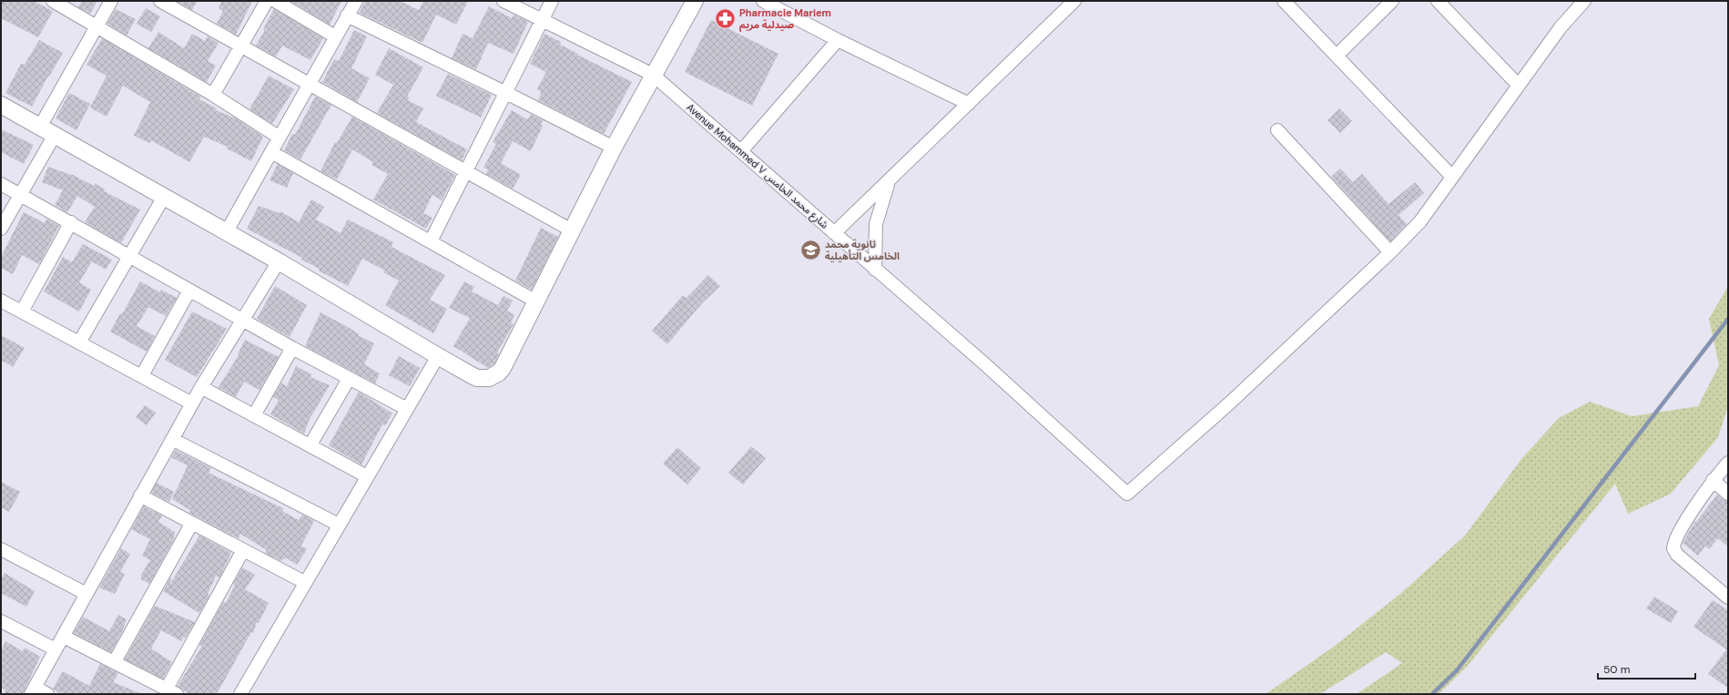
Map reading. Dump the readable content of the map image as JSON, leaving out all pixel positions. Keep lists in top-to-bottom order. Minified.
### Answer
{"streets":{"street":["Avenue Mohammed V شارع محمد الخامس"]},"places":{"pharmacy":["Pharmacie Mariem صيدلية مريم"],"school or university":["ثانوية محمد الخامس التأهيلية"]},"scale_bar":"50 m"}
